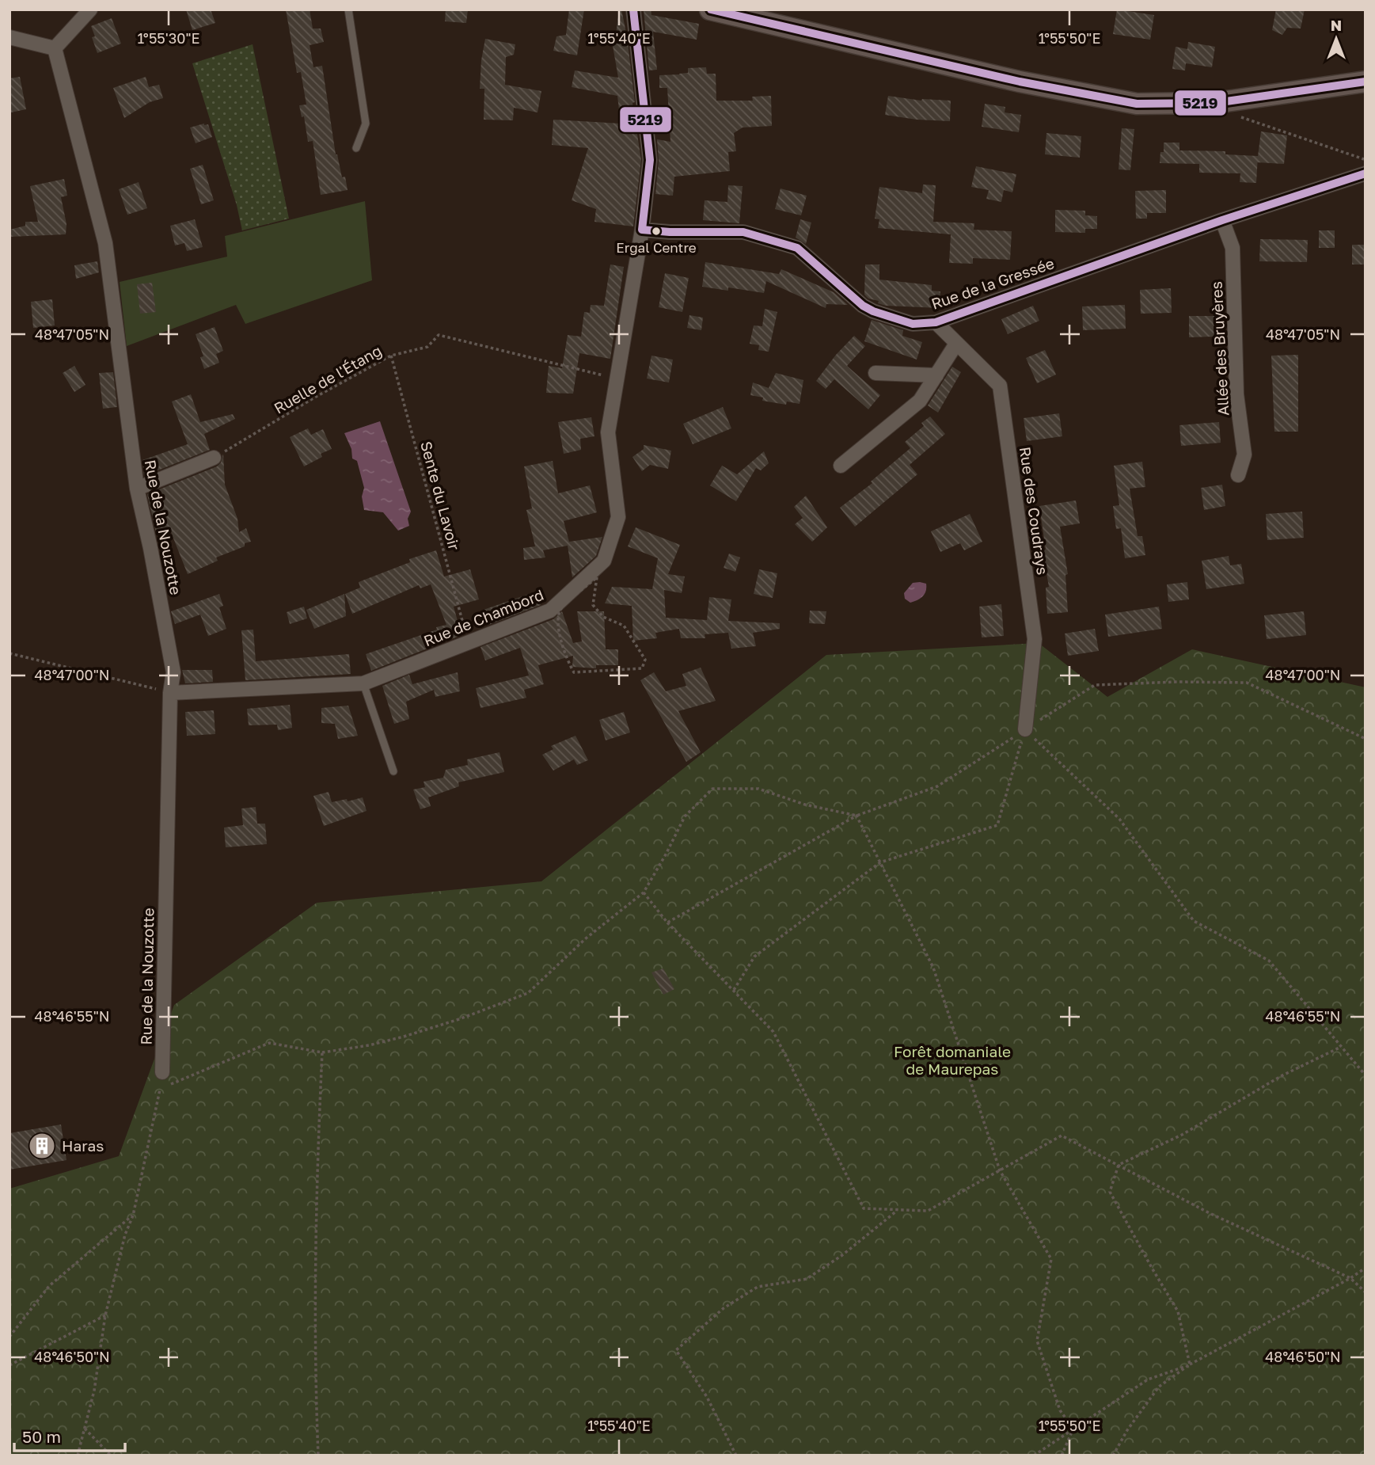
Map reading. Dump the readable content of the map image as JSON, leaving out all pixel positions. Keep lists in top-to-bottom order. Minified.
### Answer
{"streets":{"street":["Rue de la Gressée","Allée des Bruyères","Rue des Coudrays","Rue de la Nouzotte","Rue de Chambord"],"path":["Ruelle de l'Étang","Sente du Lavoir"]},"crossings":[["Rue de la Gressée","Allée des Bruyères"],["Rue de la Gressée","Rue des Coudrays"],["Rue de la Gressée","Rue de Chambord"],["Ruelle de l'Étang","Sente du Lavoir"],["Ruelle de l'Étang","Rue de Chambord"],["Sente du Lavoir","Rue de Chambord"],["Rue de la Nouzotte","Rue de Chambord"]],"parks":["Forêt domaniale de Maurepas"],"places":{"other":["Ergal Centre"],"building":["Haras"]},"lines":["transit line 5219"],"scale_bar":"50 m","north":"top","coordinates":["1°55'30\"E","1°55'40\"E","1°55'50\"E","48°47'05\"N","48°47'00\"N","48°46'55\"N","48°46'50\"N"]}
